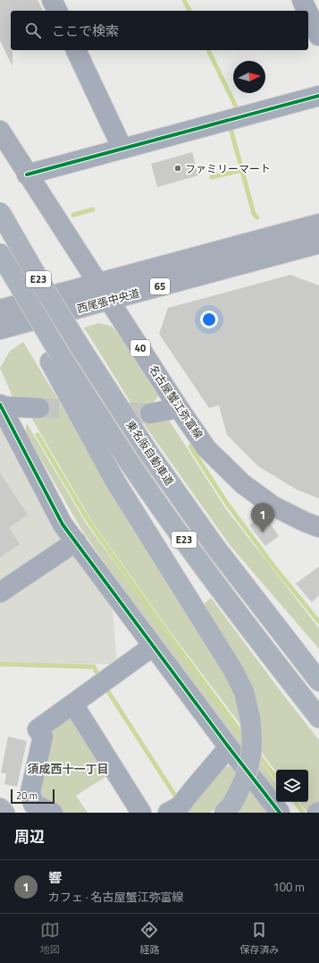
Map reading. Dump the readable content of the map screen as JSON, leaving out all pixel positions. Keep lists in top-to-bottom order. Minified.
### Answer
{"streets":{"highway":["E23","東名阪自動車道"],"main road":["65","西尾張中央道","40","名古屋蟹江弥富線"]},"crossings":[["西尾張中央道","名古屋蟹江弥富線"]],"districts":["須成西十一丁目"],"places":["ファミリーマート"],"scale_bar":"20 m","north":"right","page":{"search":"ここで検索","pins":"1","scale":"20 m","heading":"周辺","list":[{"mark":"1","name":"響","note":"カフェ · 名古屋蟹江弥富線","value":"100 m"}],"nav":["地図","経路","保存済み"]}}
